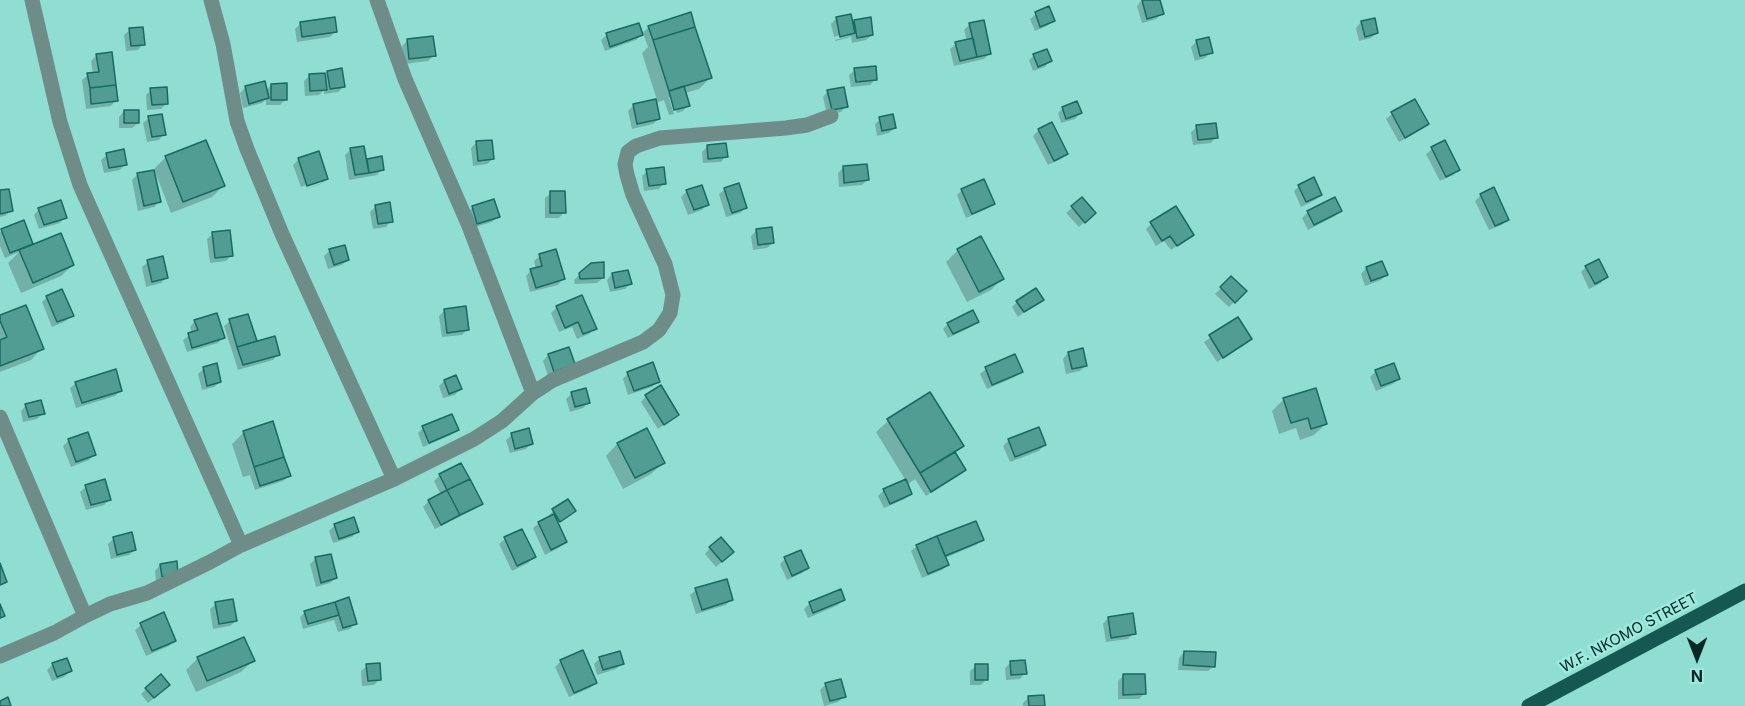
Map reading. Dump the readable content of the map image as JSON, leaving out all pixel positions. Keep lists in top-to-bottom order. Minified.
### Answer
{"streets":{"main road":["W.F. NKOMO STREET"]},"north":"bottom"}
